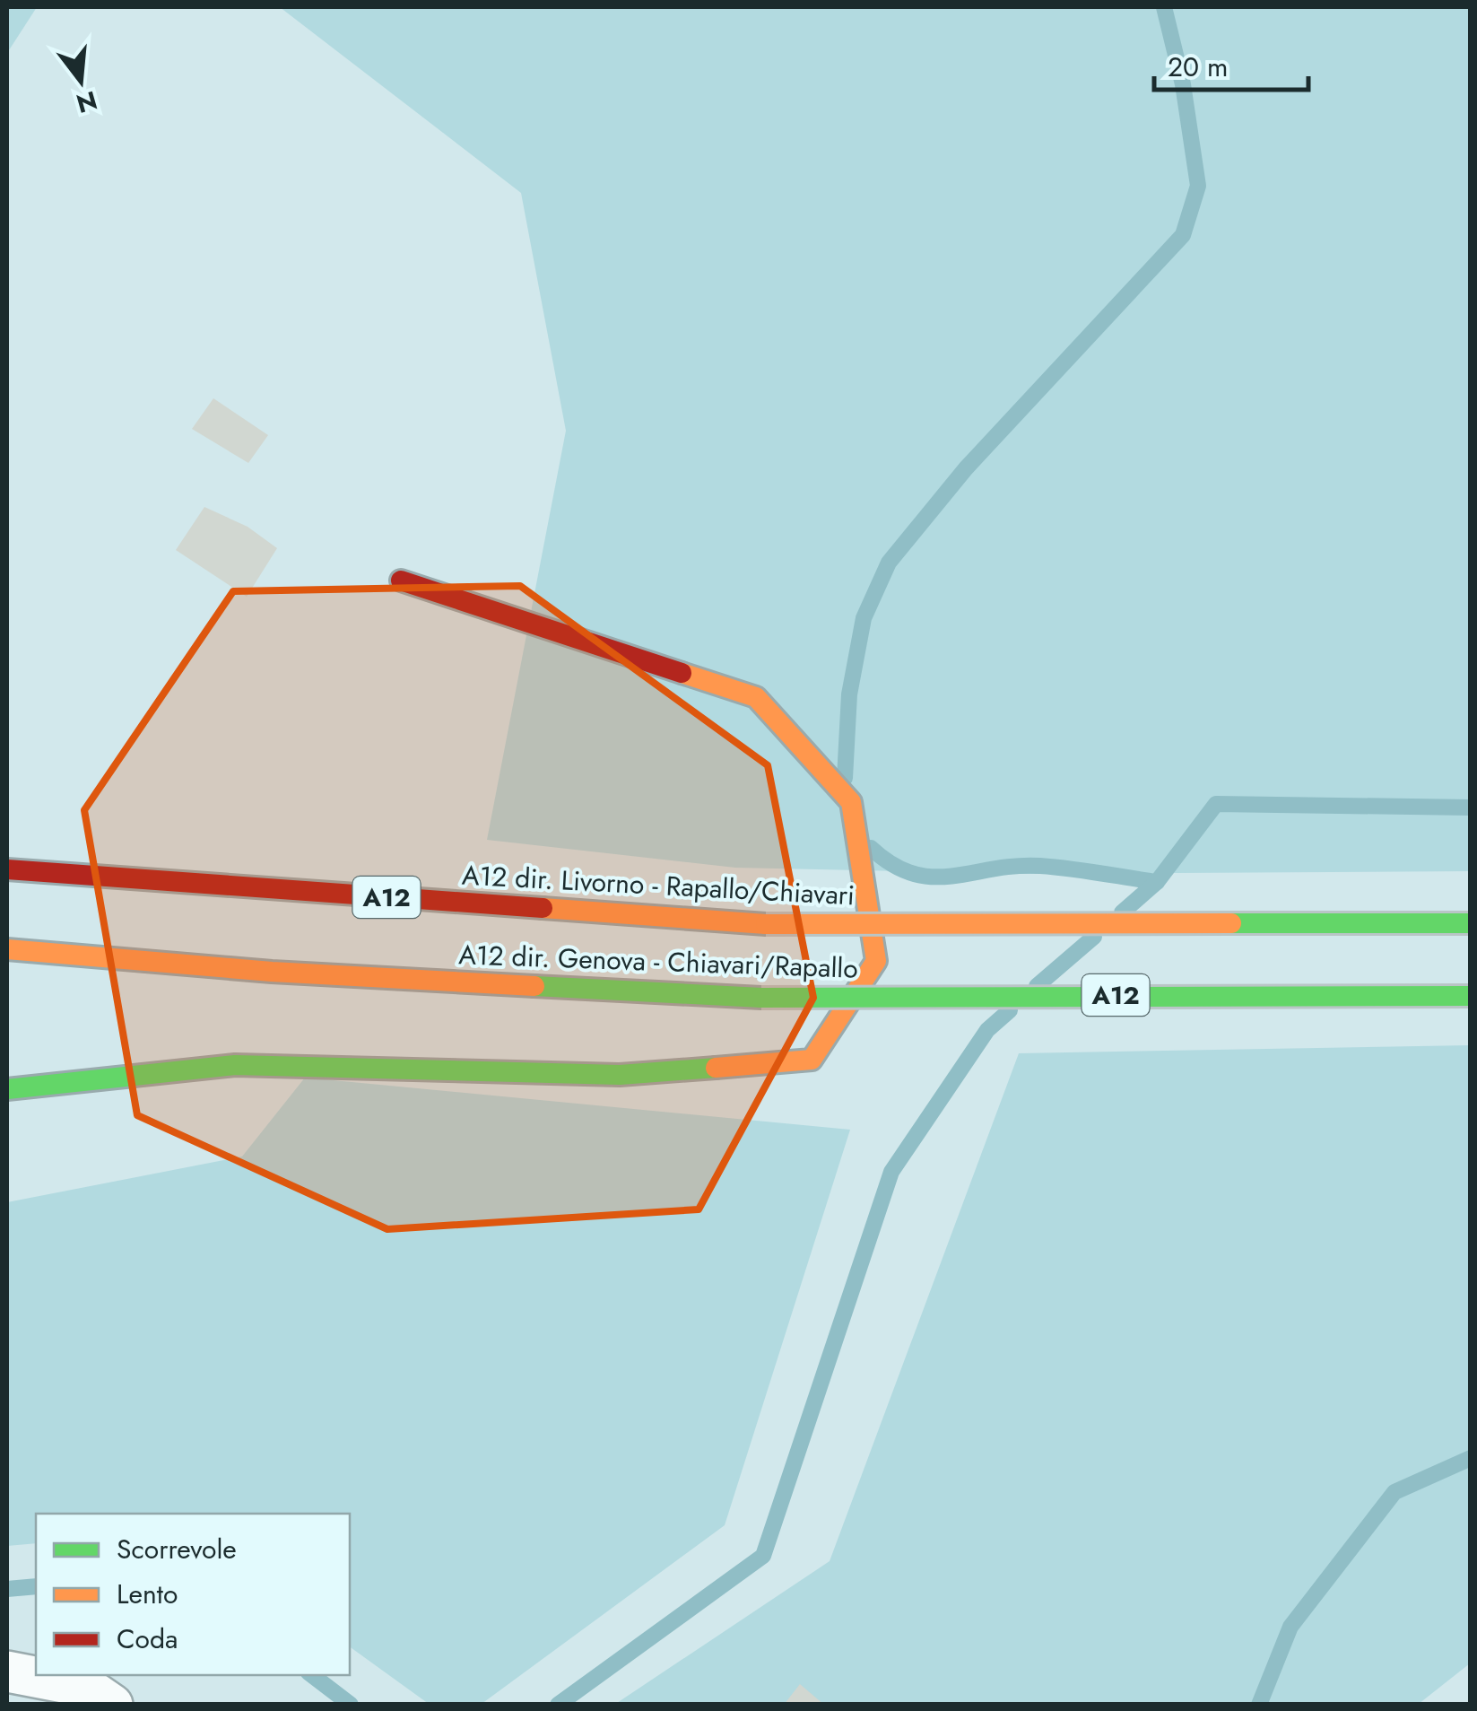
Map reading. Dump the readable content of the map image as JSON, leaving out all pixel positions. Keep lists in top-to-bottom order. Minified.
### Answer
{"streets":{"main road":["A12 dir. Livorno - Rapallo/Chiavari","A12","A12 dir. Genova - Chiavari/Rapallo"]},"legend":["Scorrevole","Lento","Coda"],"scale_bar":"20 m","north":"bottom"}
